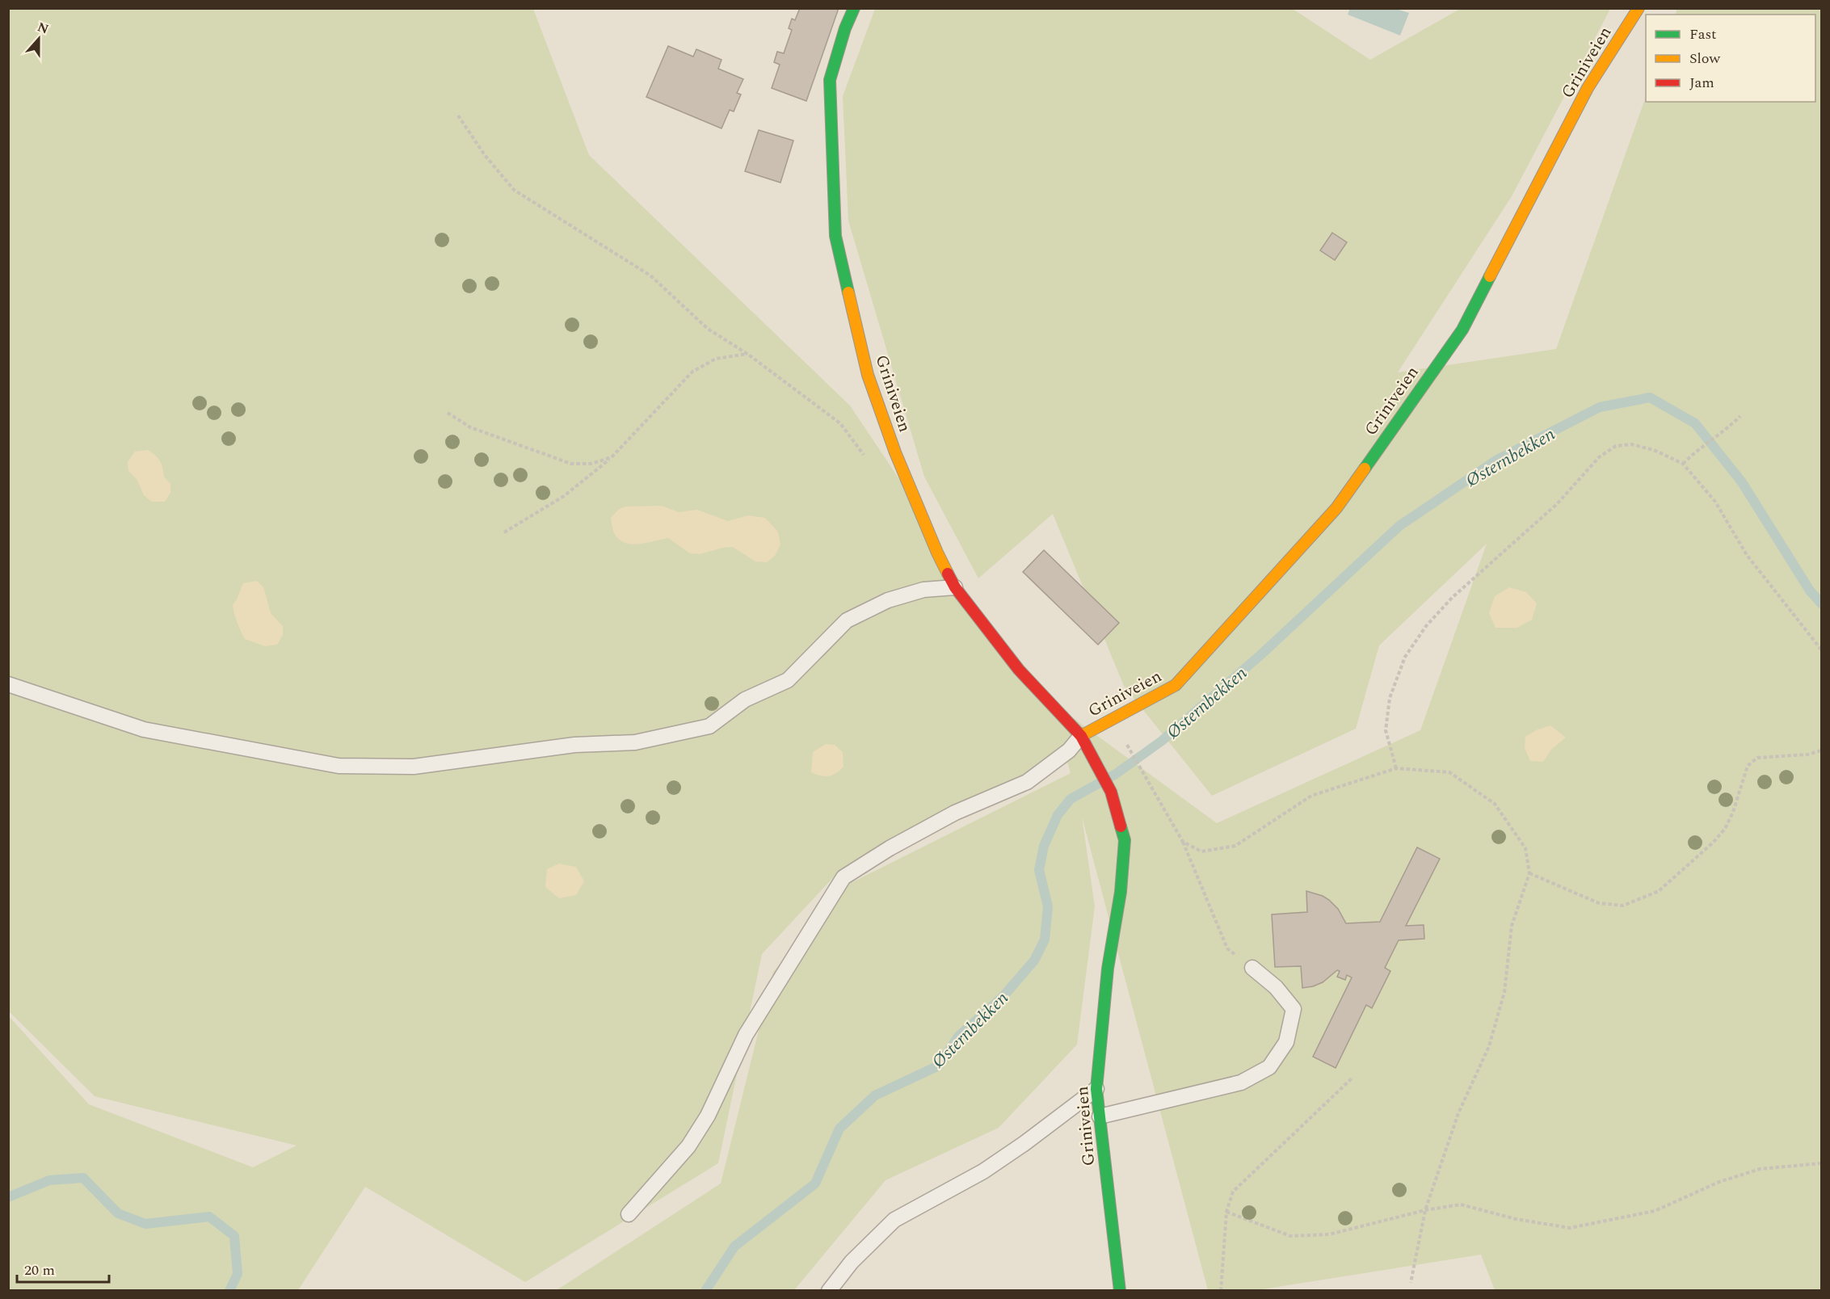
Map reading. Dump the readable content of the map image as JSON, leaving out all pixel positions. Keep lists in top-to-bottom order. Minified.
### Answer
{"streets":{"street":["Griniveien"]},"water":["Østernbekken"],"legend":["Fast","Slow","Jam"],"scale_bar":"20 m","north":"top"}
